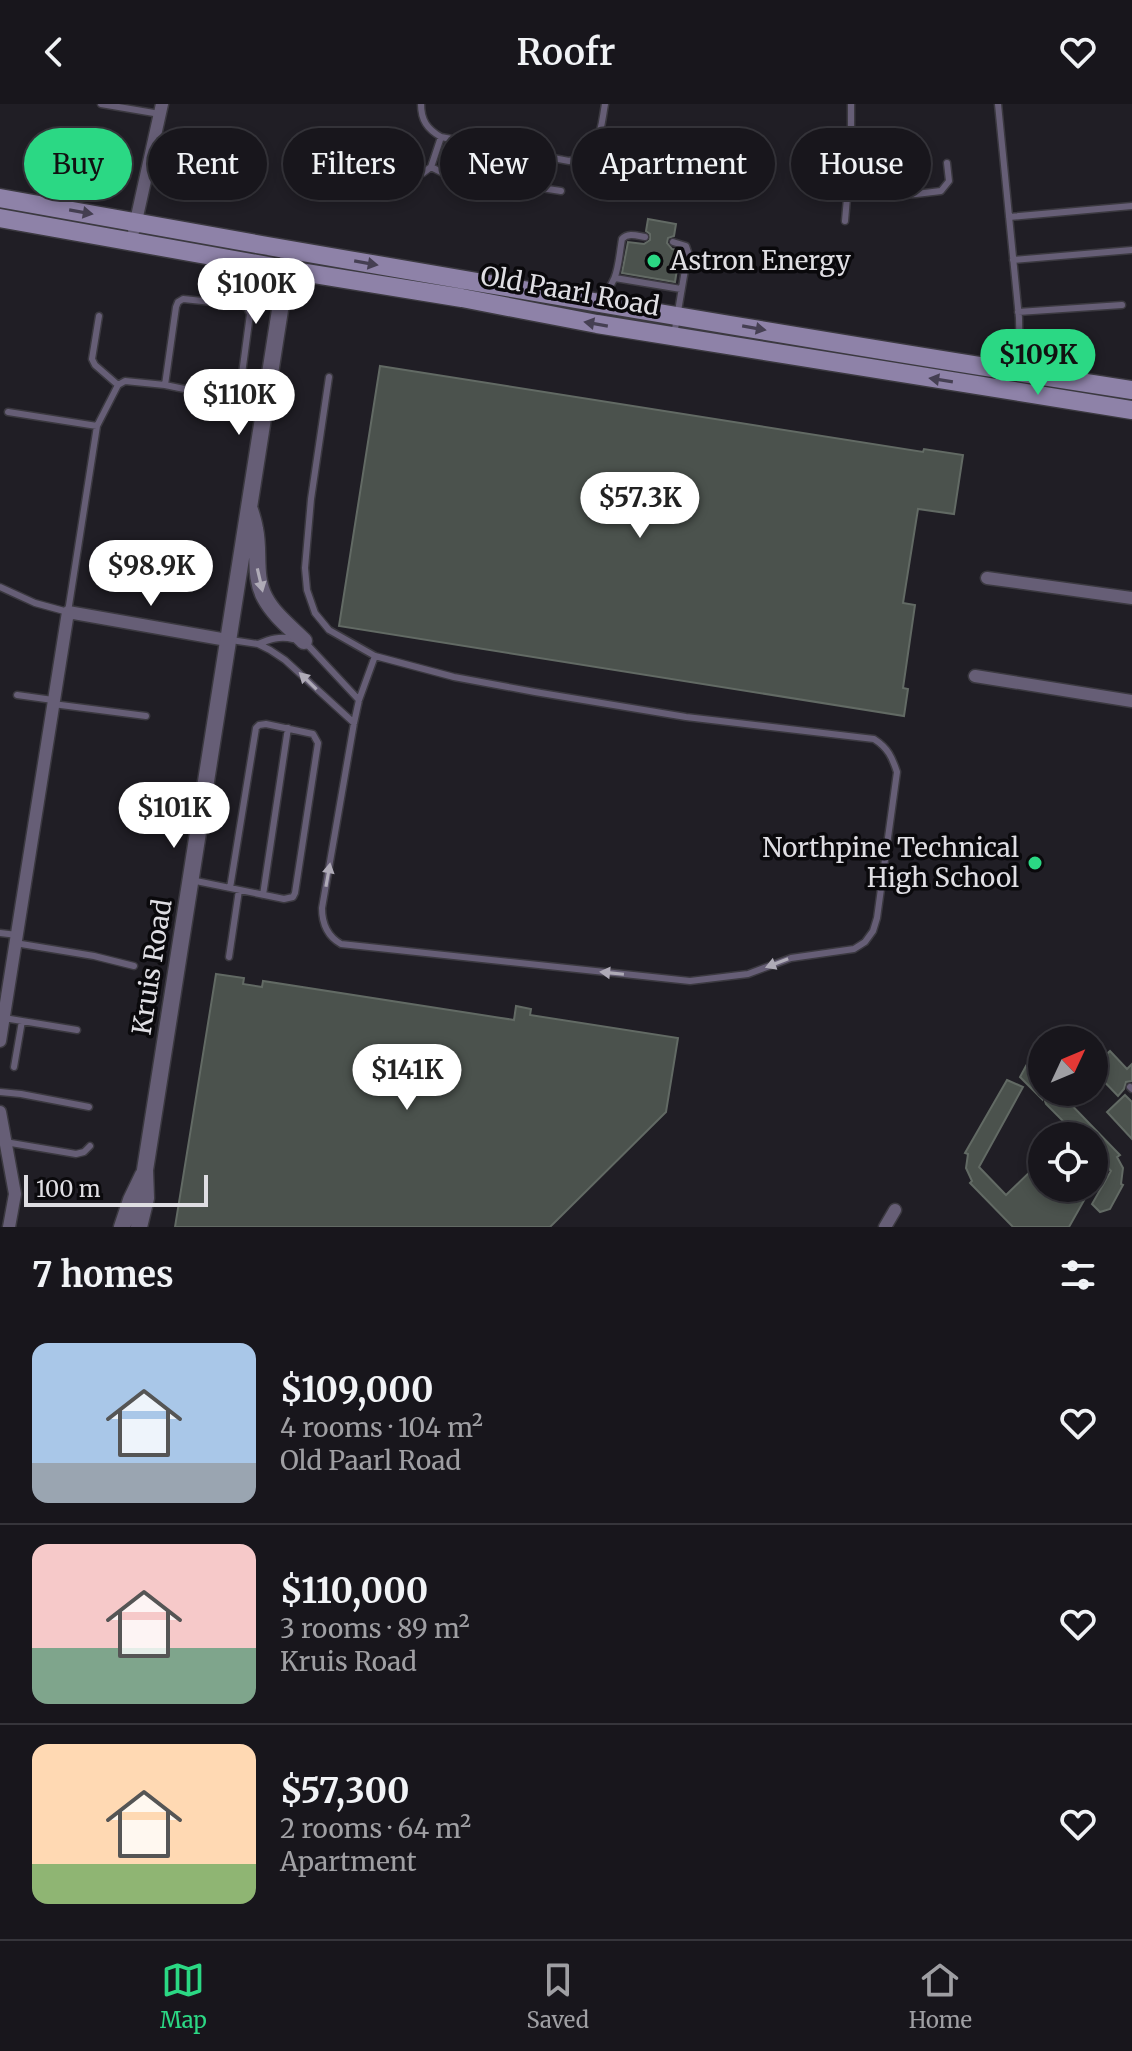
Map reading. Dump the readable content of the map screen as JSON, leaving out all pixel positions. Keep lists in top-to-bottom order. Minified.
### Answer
{"streets":{"main road":["Old Paarl Road"],"street":["Kruis Road"]},"crossings":[["Old Paarl Road","Kruis Road"]],"places":["Astron Energy","Northpine Technical High School"],"scale_bar":"100 m","north":"top right","page":{"header":"Roofr","chip":["Buy","Rent","Filters","New","Apartment","House"],"price":["$100K","$109K","$110K","$57.3K","$98.9K","$101K","$141K"],"scale":"100 m","heading":"7 homes","list":[{"name":"$109,000","note":"4 rooms · 104 m² · Old Paarl Road"},{"name":"$110,000","note":"3 rooms · 89 m² · Kruis Road"},{"name":"$57,300","note":"2 rooms · 64 m² · Apartment"}],"tabs":["Map","Saved","Home"]}}
